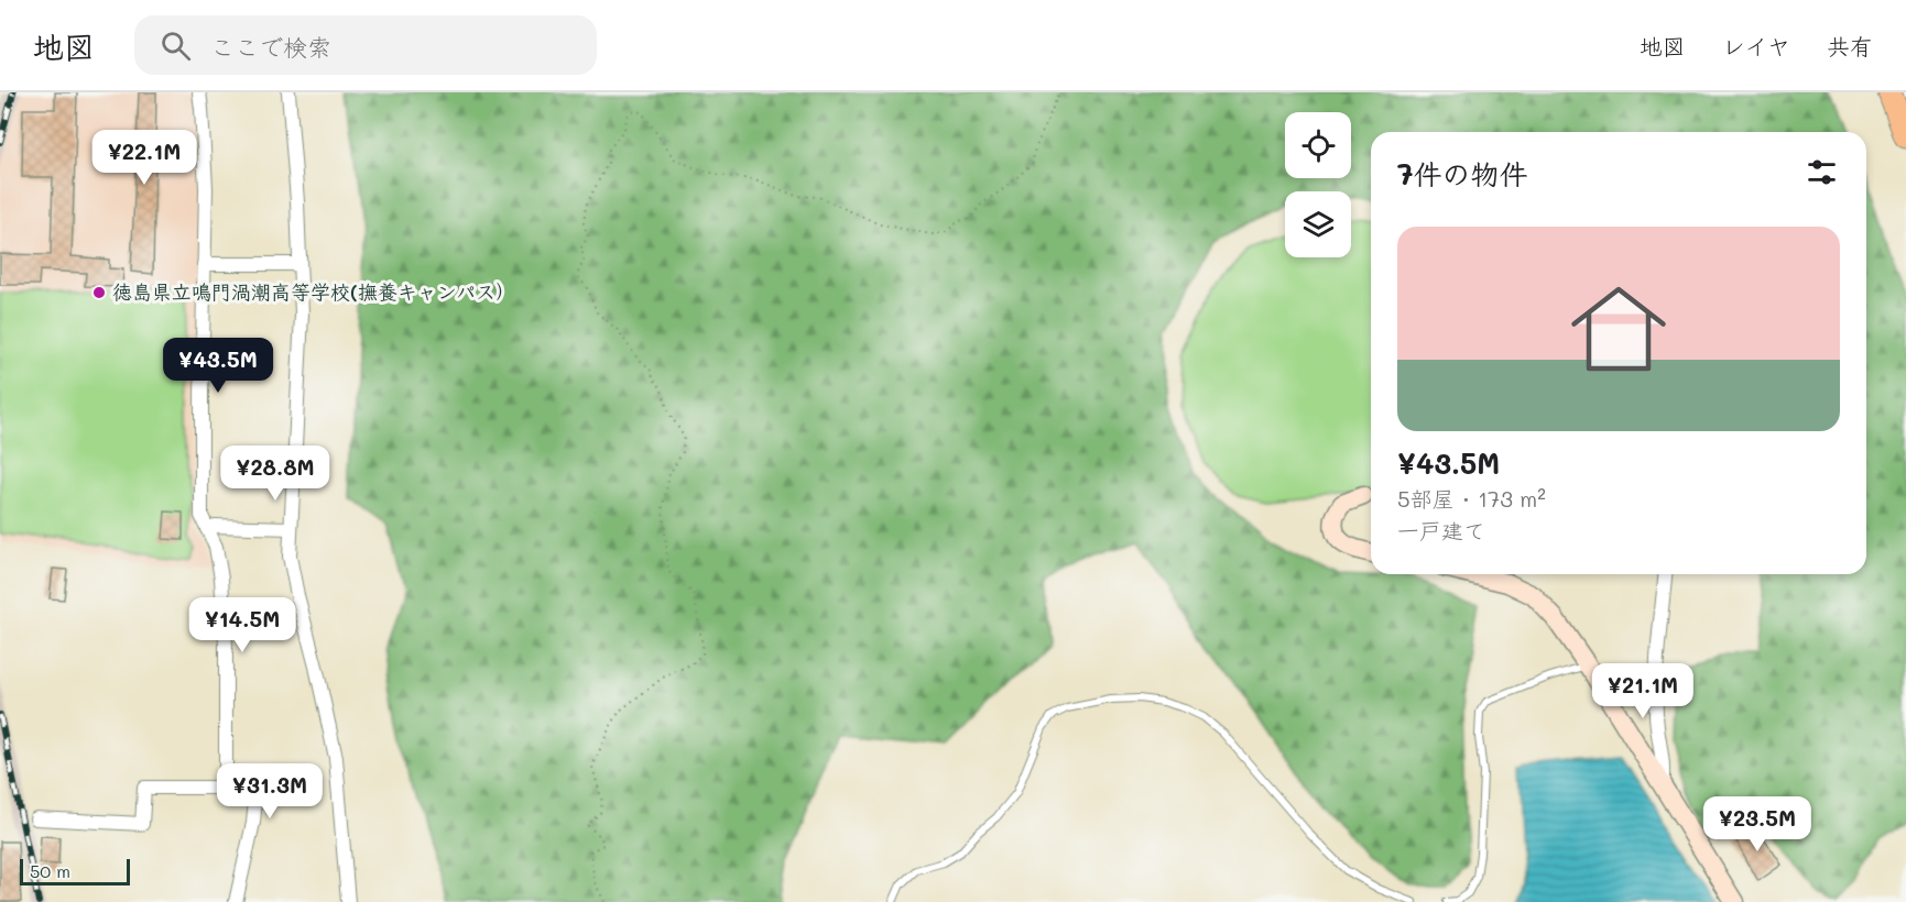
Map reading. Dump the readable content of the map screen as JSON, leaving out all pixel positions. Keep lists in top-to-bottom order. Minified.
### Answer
{"places":["徳島県立鳴門渦潮高等学校(撫養キャンパス）"],"scale_bar":"50 m","page":{"header":"地図","search":"ここで検索","nav":["地図","レイヤ","共有"],"price":["¥22.1M","¥43.5M","¥28.8M","¥14.5M","¥21.1M","¥31.3M","¥23.5M"],"heading":"7件の物件","list":[{"name":"¥43.5M","note":"5部屋 · 173 m² · 一戸建て"}],"scale":"50 m"}}
